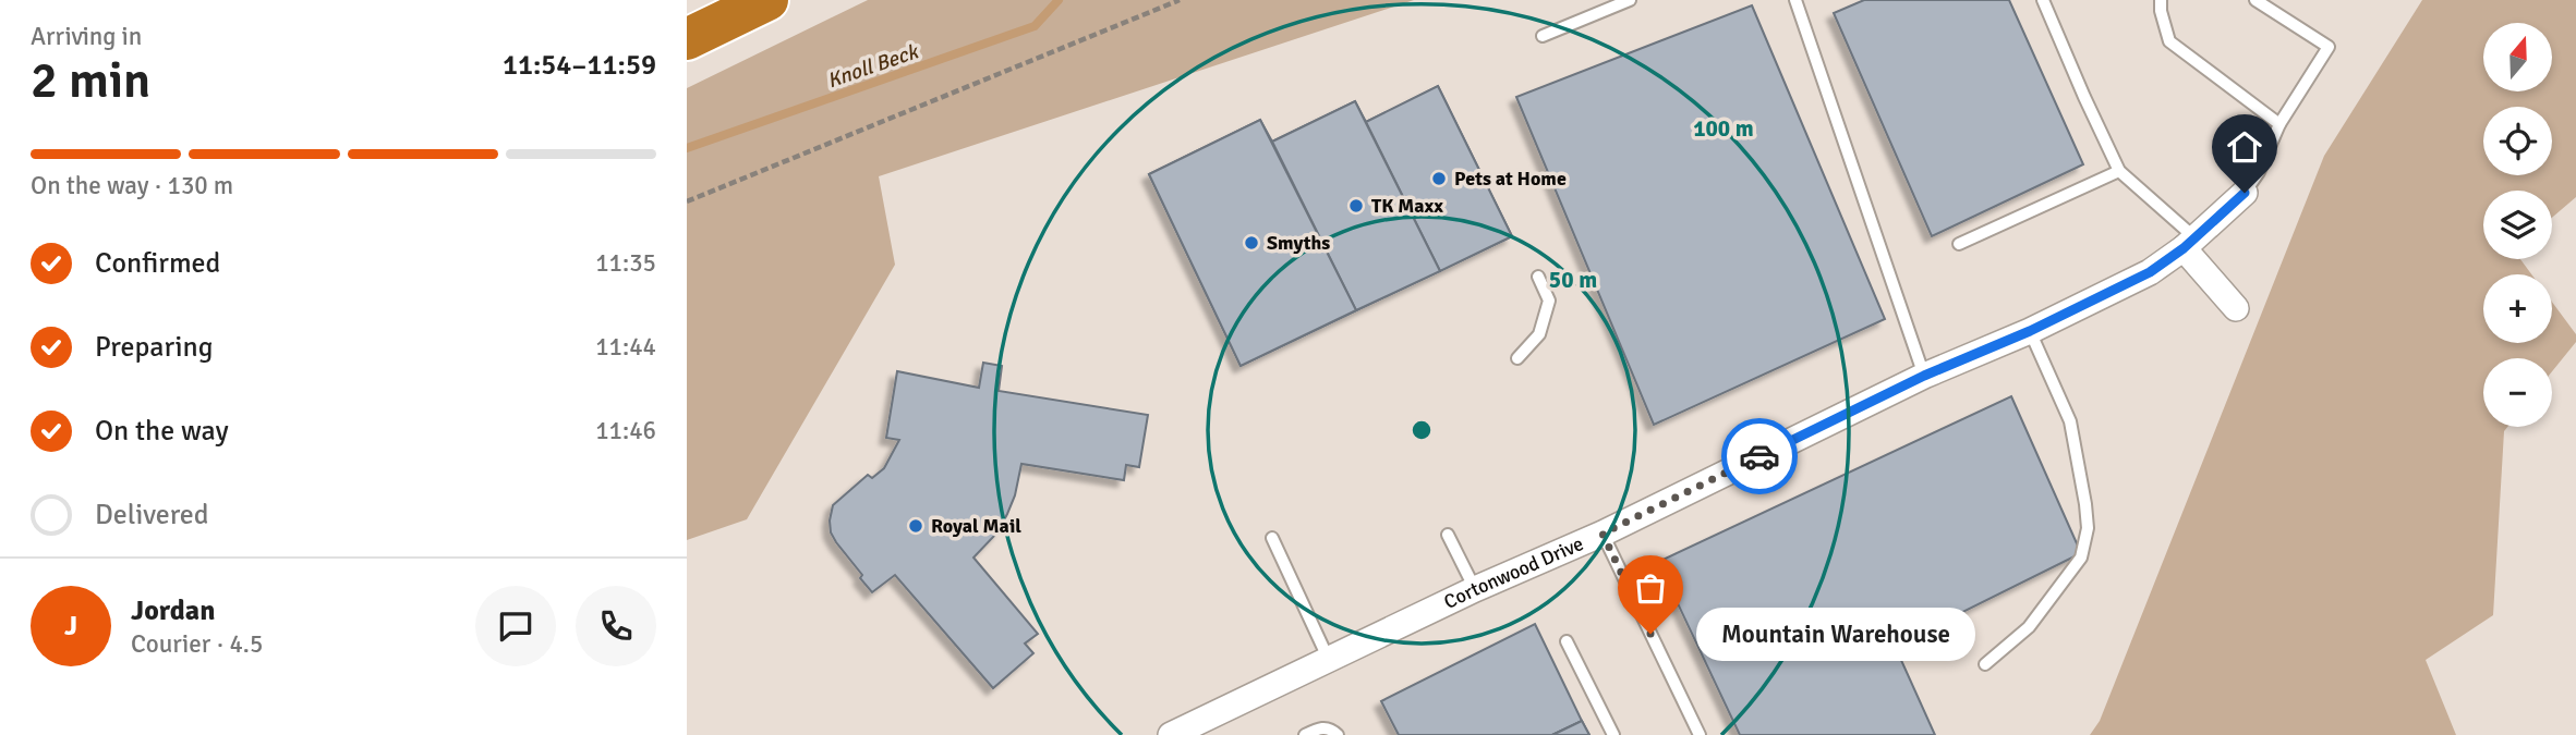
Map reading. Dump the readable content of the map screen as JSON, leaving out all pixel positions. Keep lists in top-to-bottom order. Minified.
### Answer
{"streets":{"street":["Cortonwood Drive"]},"water":["Knoll Beck"],"places":["Pets at Home","TK Maxx","Smyths","Royal Mail","Mountain Warehouse"],"north":"top","page":{"heading":["2 min","Arriving in","11:54–11:59"],"panel":["Jordan","Courier · 4.5"],"map_buttons":["+","−"],"bar":"On the way · 130 m","list":[["Confirmed","11:35"],["Preparing","11:44"],["On the way","11:46"],"Delivered"],"round":"J","bubble":"Mountain Warehouse"},"rings":["100 m","50 m"]}
